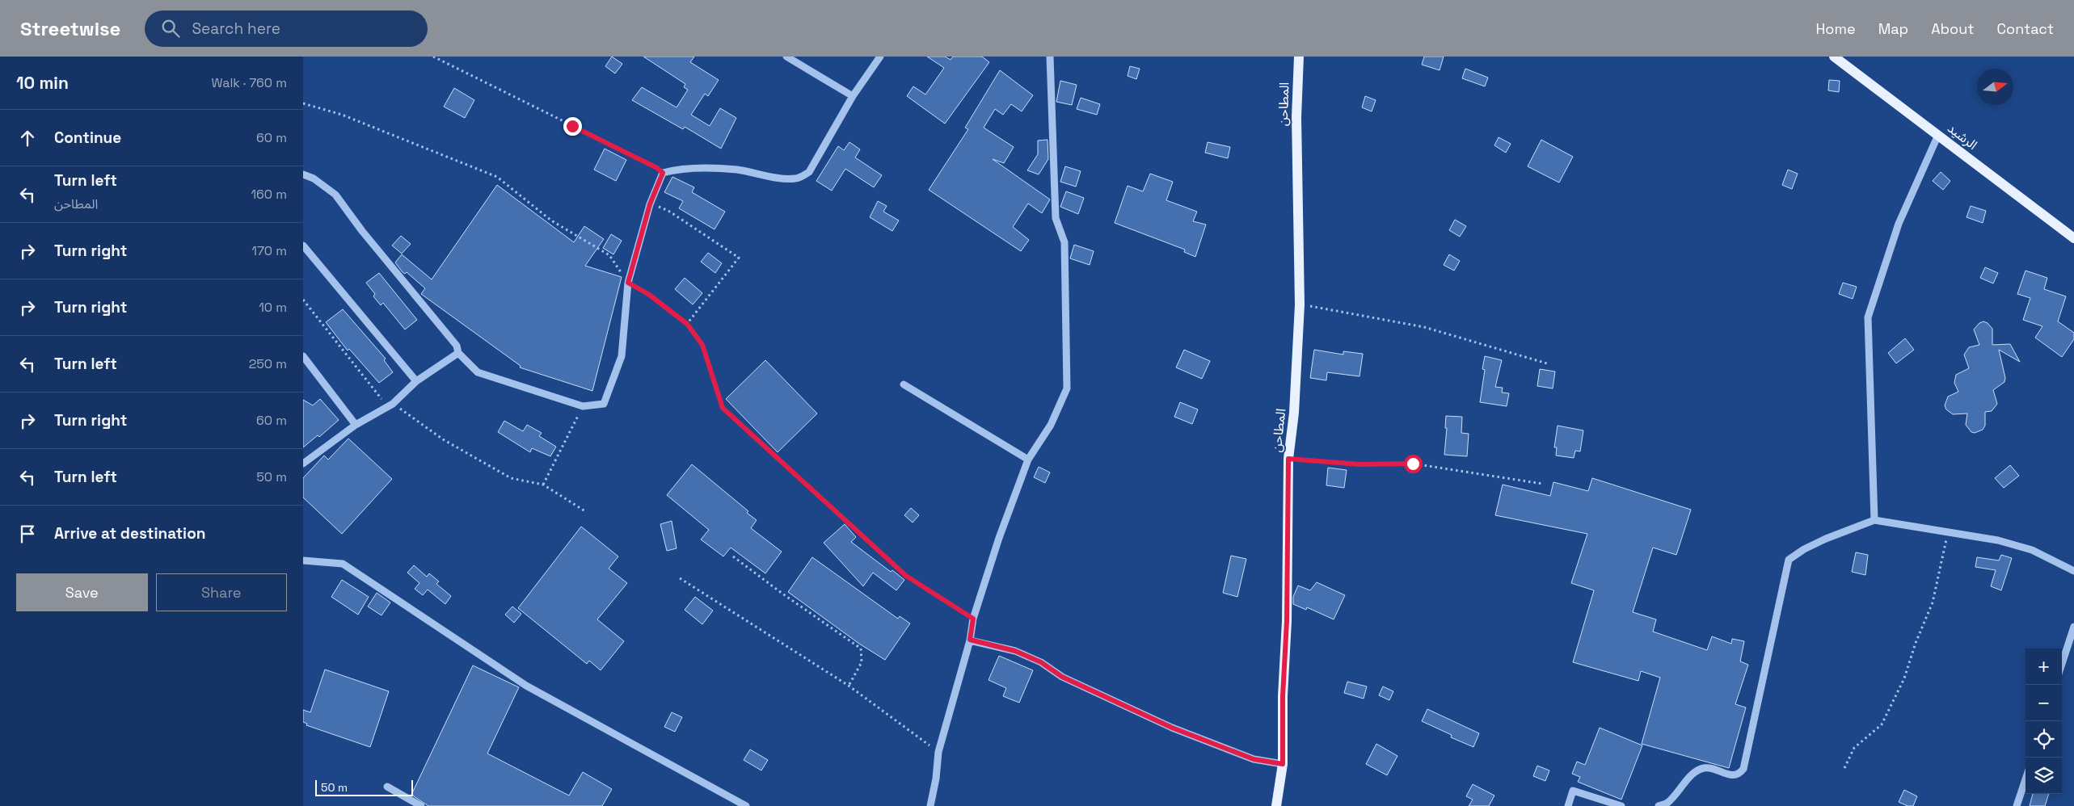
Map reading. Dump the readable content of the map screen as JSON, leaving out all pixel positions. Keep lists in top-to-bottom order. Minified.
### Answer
{"streets":{"main road":["المطاحن","الرشيد"]},"scale_bar":"50 m","north":"right","page":{"header":"Streetwise","search":"Search here","nav":["Home","Map","About","Contact"],"heading":["10 min","Walk · 760 m"],"list":[["Continue","60 m"],["Turn left","المطاحن","160 m"],["Turn right","170 m"],["Turn right","10 m"],["Turn left","250 m"],["Turn right","60 m"],["Turn left","50 m"],"Arrive at destination"],"buttons":["Save","Share"],"map_buttons":["+","−"],"scale":"50 m"}}
